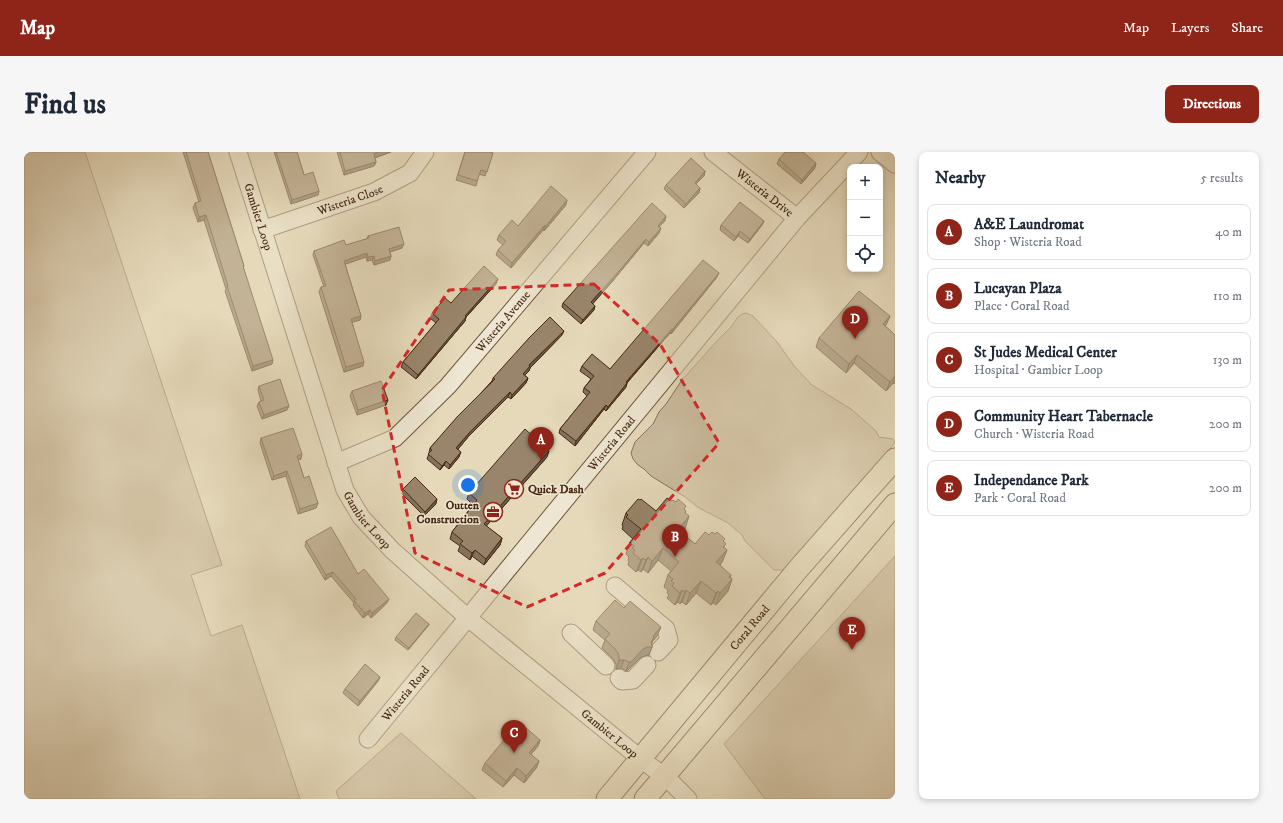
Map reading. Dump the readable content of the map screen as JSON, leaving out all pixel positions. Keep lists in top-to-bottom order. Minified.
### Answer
{"streets":{"main road":["Coral Road"],"street":["Wisteria Drive","Wisteria Close","Gambier Loop","Wisteria Avenue","Wisteria Road"]},"crossings":[["Wisteria Drive","Wisteria Road"],["Wisteria Close","Gambier Loop"],["Gambier Loop","Wisteria Avenue"],["Gambier Loop","Wisteria Road"],["Gambier Loop","Coral Road"]],"places":{"supermarket":["Quick Dash"],"office":["Outten Construction"]},"page":{"header":"Map","nav":["Map","Layers","Share"],"buttons":"Directions","title":"Find us","heading":["Nearby","5 results"],"map_buttons":["+","−"],"list":[{"mark":"A","name":"A&E Laundromat","note":"Shop · Wisteria Road","value":"40 m"},{"mark":"B","name":"Lucayan Plaza","note":"Place · Coral Road","value":"110 m"},{"mark":"C","name":"St Judes Medical Center","note":"Hospital · Gambier Loop","value":"130 m"},{"mark":"D","name":"Community Heart Tabernacle","note":"Church · Wisteria Road","value":"200 m"},{"mark":"E","name":"Independance Park","note":"Park · Coral Road","value":"200 m"}],"pins":["D","A","B","E","C"]}}
